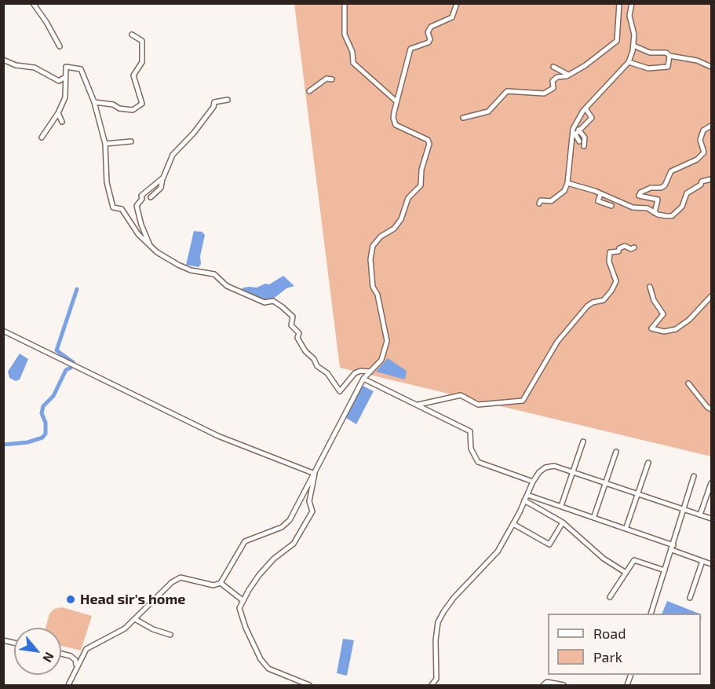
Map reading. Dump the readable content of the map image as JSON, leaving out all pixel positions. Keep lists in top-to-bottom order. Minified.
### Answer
{"places":["Head sir's home"],"legend":["Road","Park"],"north":"bottom right"}
